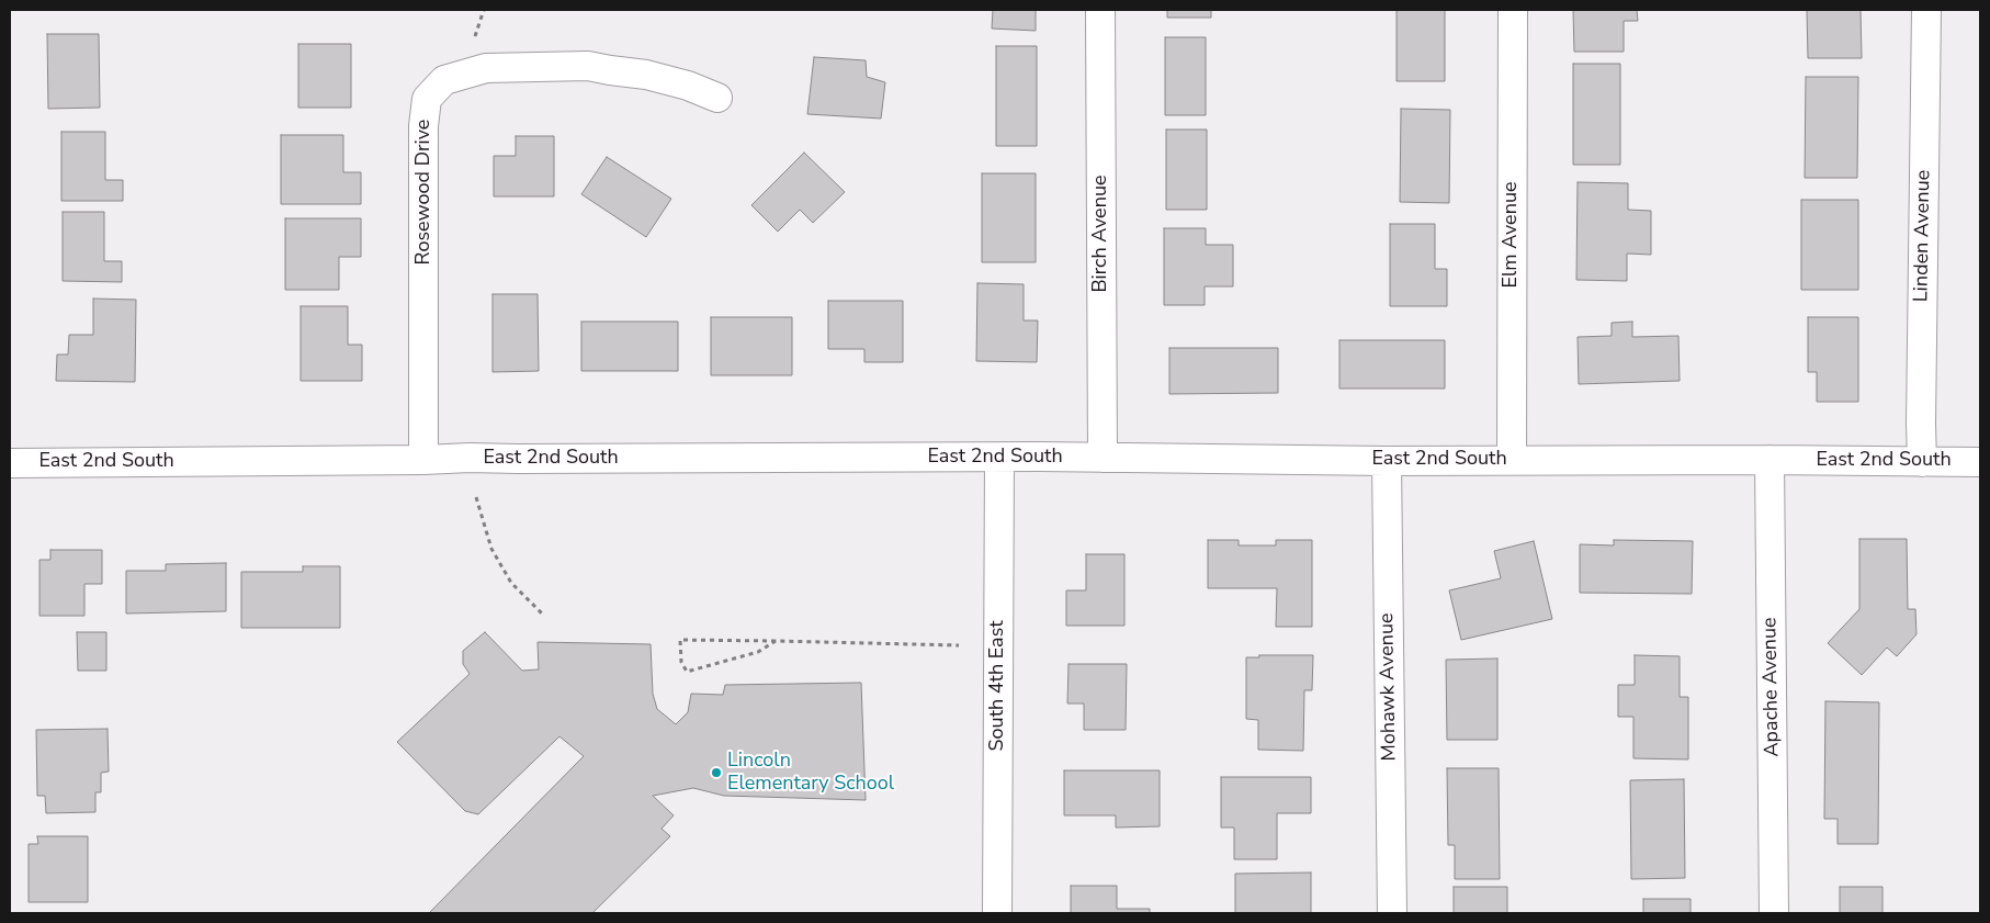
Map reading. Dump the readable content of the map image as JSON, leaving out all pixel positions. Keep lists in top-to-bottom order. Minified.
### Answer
{"streets":{"street":["Rosewood Drive","Birch Avenue","Elm Avenue","Linden Avenue","East 2nd South","South 4th East","Mohawk Avenue","Apache Avenue"]},"crossings":[["Rosewood Drive","East 2nd South"],["Birch Avenue","East 2nd South"],["Elm Avenue","East 2nd South"],["Linden Avenue","East 2nd South"],["East 2nd South","South 4th East"],["East 2nd South","Mohawk Avenue"],["East 2nd South","Apache Avenue"]],"places":["Lincoln Elementary School"]}
